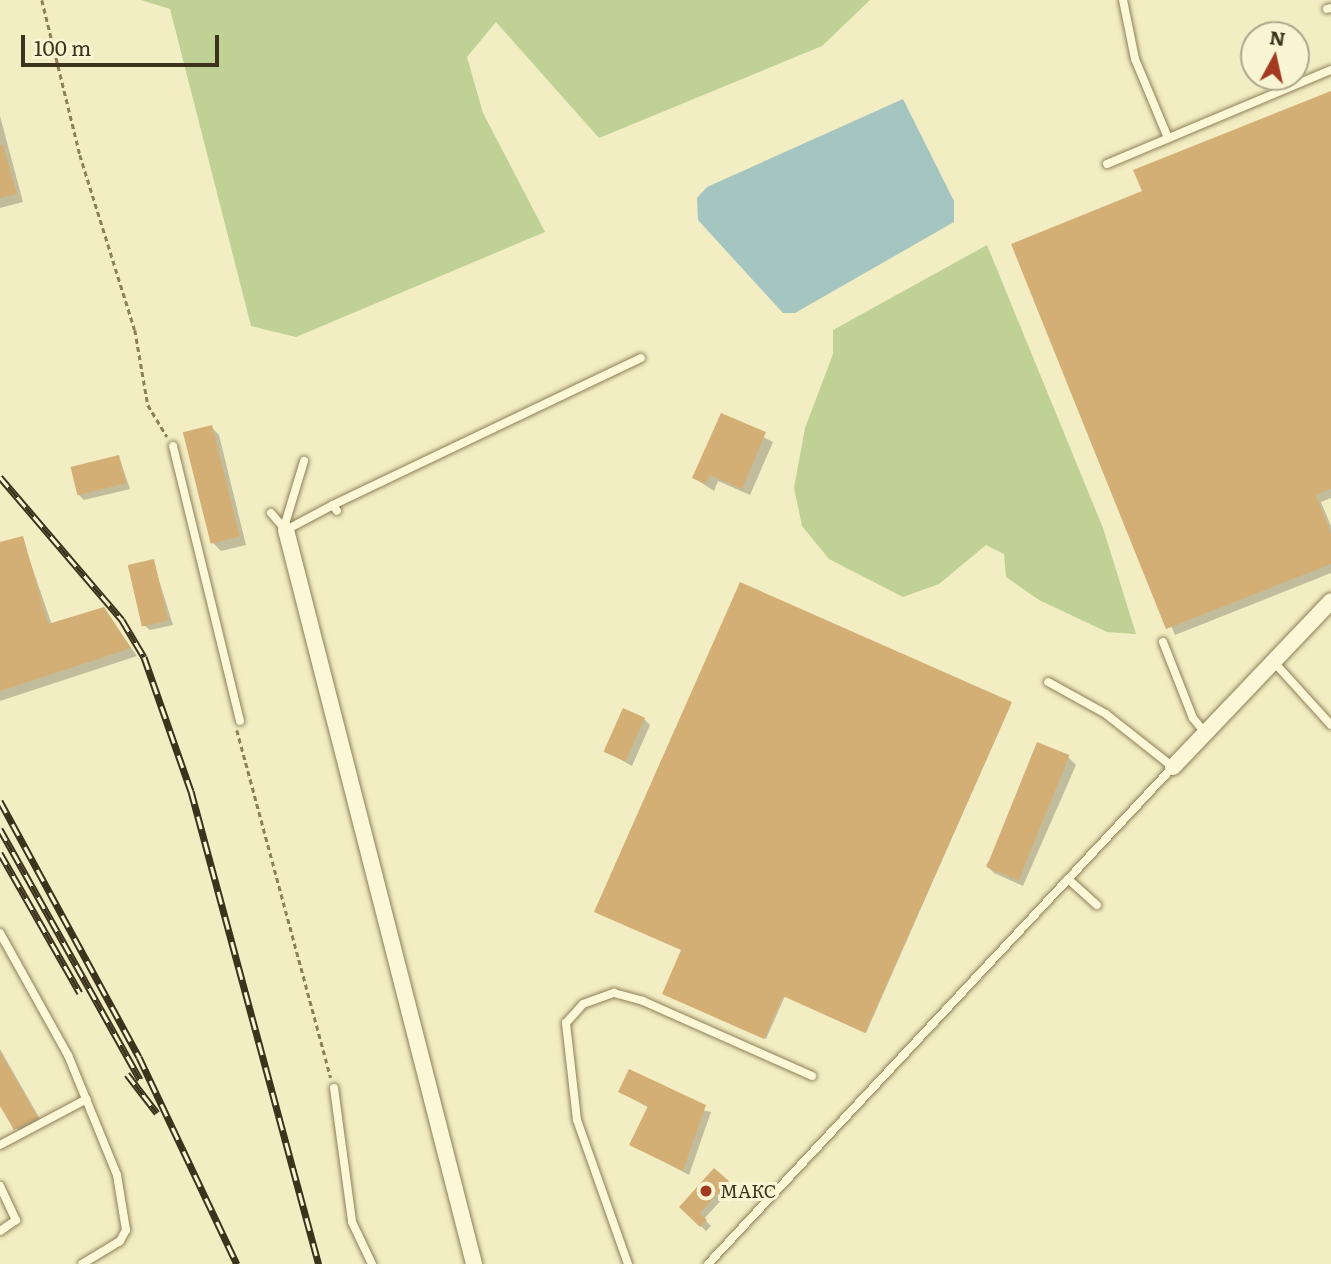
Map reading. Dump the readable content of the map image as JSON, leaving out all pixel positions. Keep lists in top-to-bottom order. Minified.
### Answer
{"places":["МАКС"],"scale_bar":"100 m","north":"top"}
